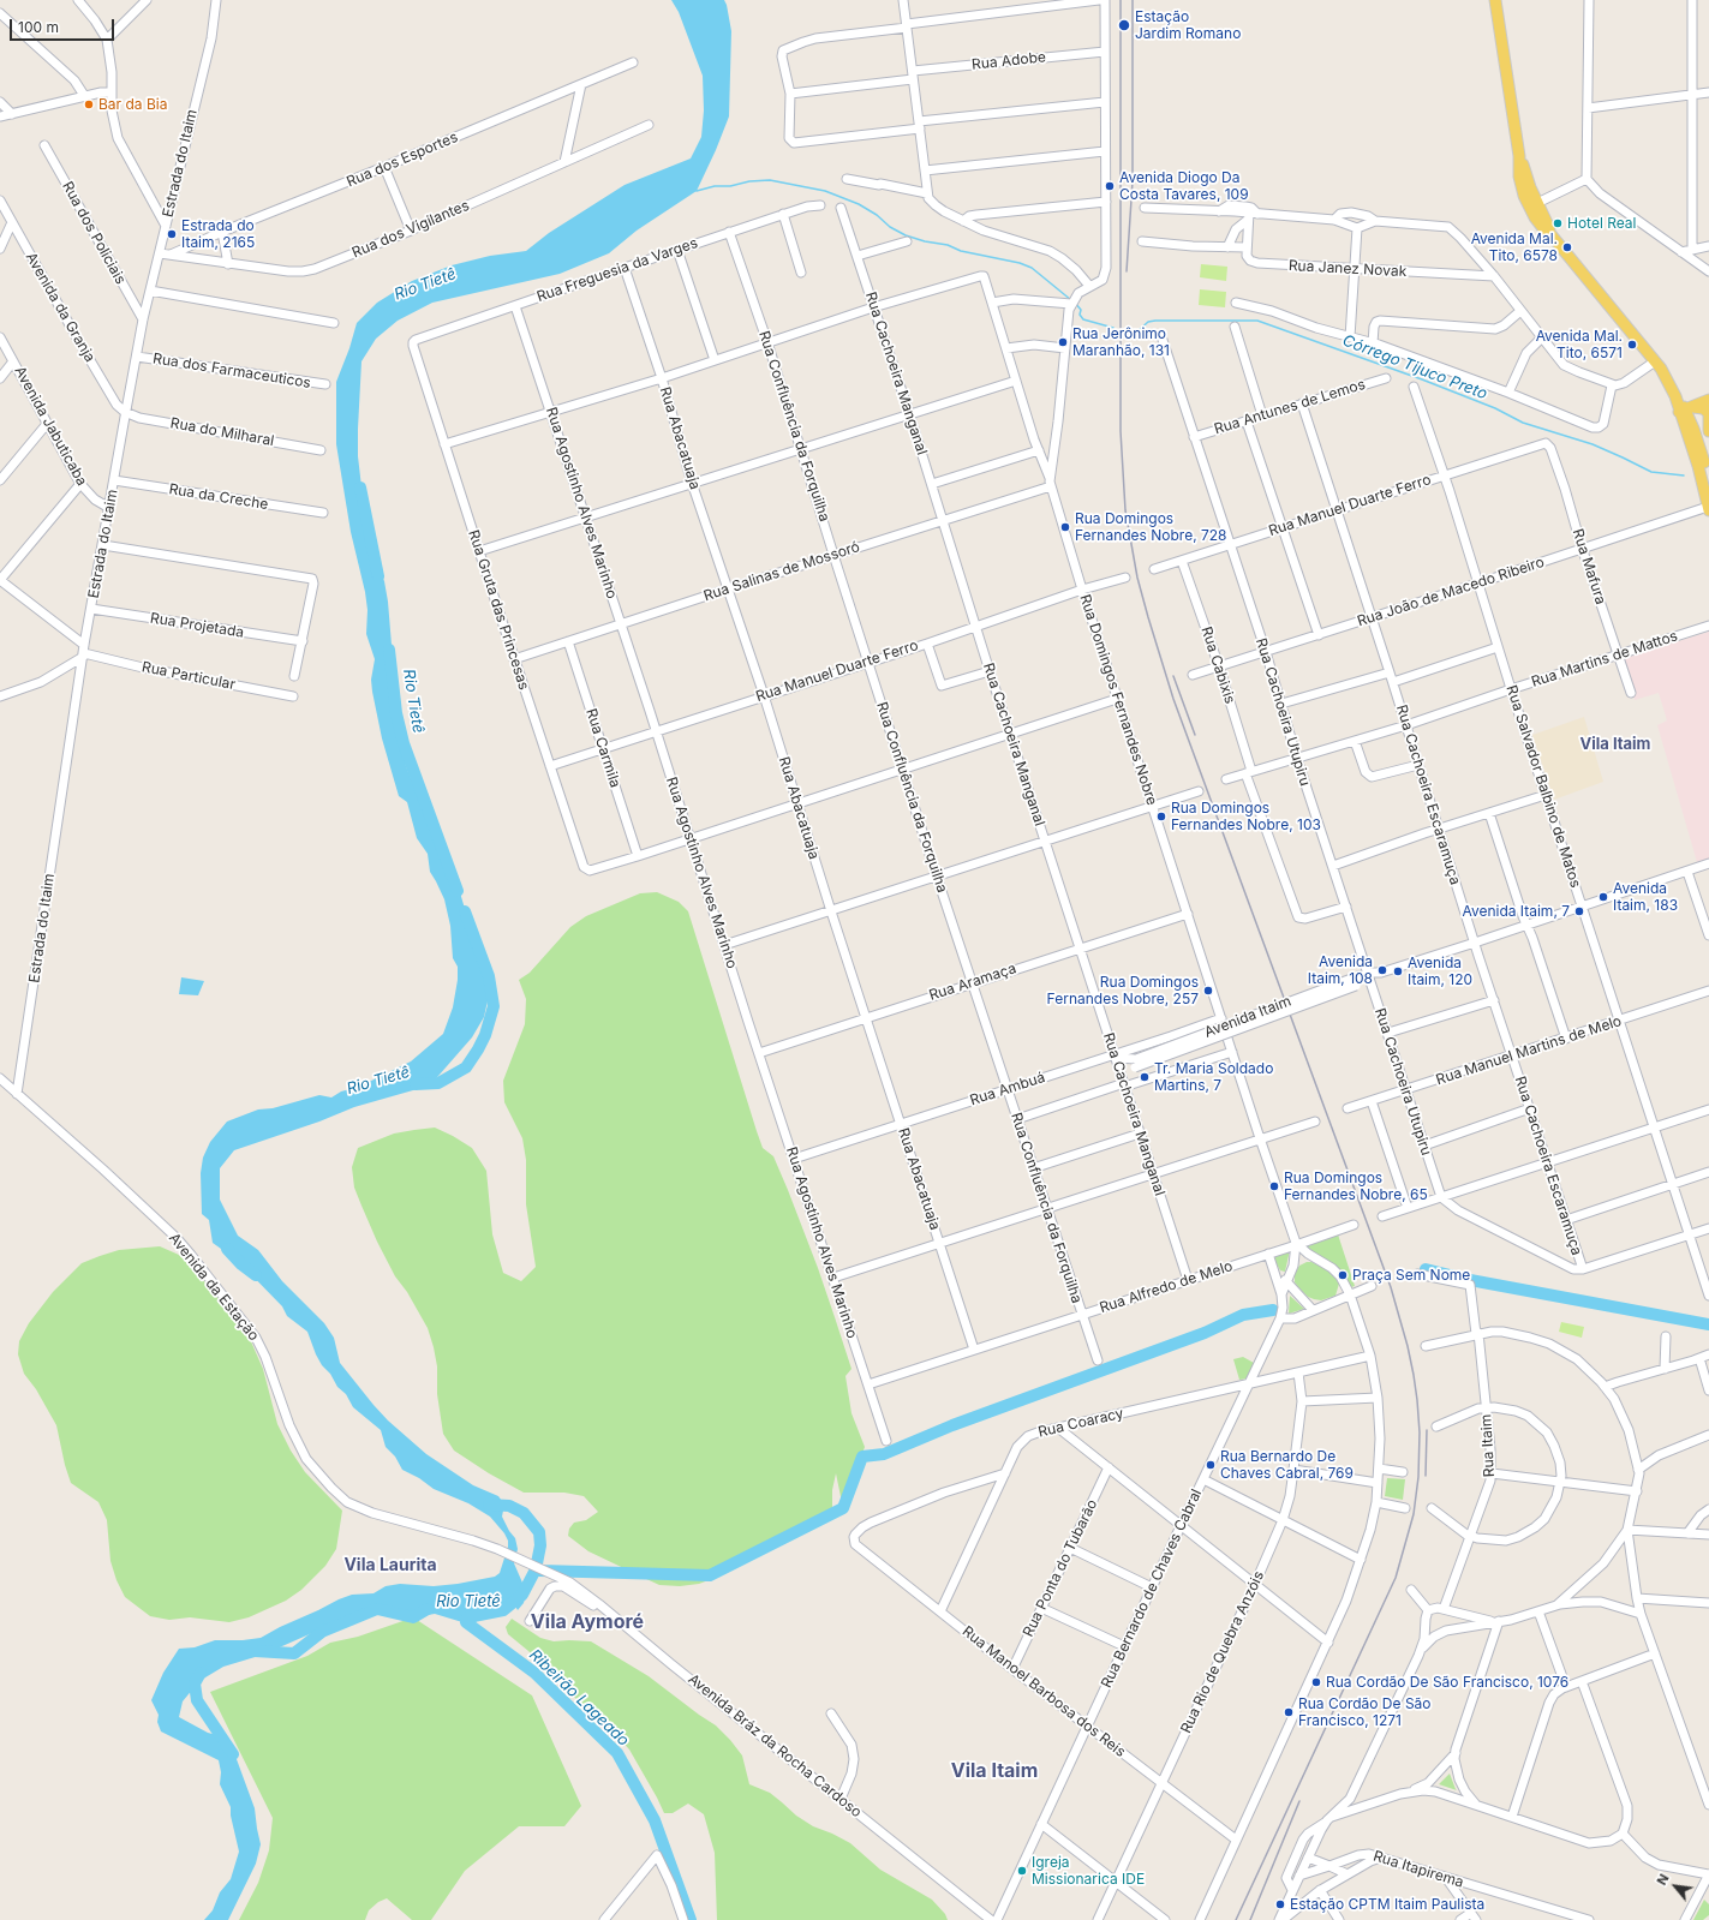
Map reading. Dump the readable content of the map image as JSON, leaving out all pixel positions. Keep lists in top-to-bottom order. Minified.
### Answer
{"streets":{"street":["Rua Adobe","Rua dos Esportes","Estrada do Itaim","Rua dos Vigilantes","Rua dos Policiais","Rua Janez Novak","Rua Freguesia da Varges","Avenida da Granja","Rua dos Farmaceuticos","Rua Cachoeira Manganal","Rua Antunes de Lemos","Avenida Jabuticaba","Rua Confluência da Forquilha","Rua do Milharal","Rua Abacatuaja","Rua da Creche","Rua Agostinho Alves Marinho","Rua Manuel Duarte Ferro","Rua Mafura","Rua Salinas de Mossoró","Rua João de Macedo Ribeiro","Rua Gruta das Princesas","Rua Projetada","Rua Martins de Mattos","Rua Cabixis","Rua Particular","Rua Domingos Fernandes Nobre","Rua Cachoeira Utupiru","Rua Carmila","Rua Salvador Balbino de Matos","Rua Cachoeira Escaramuça","Rua Aramaça","Avenida Itaim","Rua Manuel Martins de Melo","Rua Ambuá","Avenida da Estação","Rua Alfredo de Melo","Rua Coaracy","Rua Itaim","Rua Ponta do Tubarão","Rua Bernardo de Chaves Cabral","Rua Rio de Quebra Anzóis","Rua Manoel Barbosa dos Reis","Avenida Bráz da Rocha Cardoso","Rua Itapirema"]},"crossings":[["Rua dos Esportes","Rua dos Vigilantes"],["Estrada do Itaim","Rua dos Vigilantes"],["Estrada do Itaim","Rua dos Policiais"],["Estrada do Itaim","Avenida da Granja"],["Estrada do Itaim","Rua dos Farmaceuticos"],["Estrada do Itaim","Avenida Jabuticaba"],["Estrada do Itaim","Rua do Milharal"],["Estrada do Itaim","Rua da Creche"],["Estrada do Itaim","Rua Projetada"],["Estrada do Itaim","Rua Particular"],["Estrada do Itaim","Avenida da Estação"],["Rua Freguesia da Varges","Rua Confluência da Forquilha"],["Rua Freguesia da Varges","Rua Abacatuaja"],["Rua Freguesia da Varges","Rua Agostinho Alves Marinho"],["Rua Freguesia da Varges","Rua Gruta das Princesas"],["Avenida da Granja","Rua do Milharal"],["Rua Cachoeira Manganal","Rua Manuel Duarte Ferro"],["Rua Cachoeira Manganal","Rua Salinas de Mossoró"],["Rua Cachoeira Manganal","Rua Domingos Fernandes Nobre"],["Rua Cachoeira Manganal","Rua Aramaça"],["Rua Cachoeira Manganal","Avenida Itaim"],["Rua Cachoeira Manganal","Rua Ambuá"],["Rua Cachoeira Manganal","Rua Alfredo de Melo"],["Rua Antunes de Lemos","Rua Cachoeira Utupiru"],["Rua Antunes de Lemos","Rua Cachoeira Escaramuça"],["Rua Confluência da Forquilha","Rua Manuel Duarte Ferro"],["Rua Confluência da Forquilha","Rua Salinas de Mossoró"],["Rua Confluência da Forquilha","Rua Aramaça"],["Rua Confluência da Forquilha","Rua Ambuá"],["Rua Confluência da Forquilha","Rua Alfredo de Melo"],["Rua Abacatuaja","Rua Manuel Duarte Ferro"],["Rua Abacatuaja","Rua Salinas de Mossoró"],["Rua Abacatuaja","Rua Aramaça"],["Rua Abacatuaja","Rua Ambuá"],["Rua Abacatuaja","Rua Alfredo de Melo"],["Rua Agostinho Alves Marinho","Rua Manuel Duarte Ferro"],["Rua Agostinho Alves Marinho","Rua Salinas de Mossoró"],["Rua Agostinho Alves Marinho","Rua Aramaça"],["Rua Agostinho Alves Marinho","Rua Ambuá"],["Rua Agostinho Alves Marinho","Rua Alfredo de Melo"],["Rua Manuel Duarte Ferro","Rua Mafura"],["Rua Manuel Duarte Ferro","Rua Gruta das Princesas"],["Rua Manuel Duarte Ferro","Rua Cabixis"],["Rua Manuel Duarte Ferro","Rua Domingos Fernandes Nobre"],["Rua Manuel Duarte Ferro","Rua Cachoeira Utupiru"],["Rua Manuel Duarte Ferro","Rua Carmila"],["Rua Manuel Duarte Ferro","Rua Salvador Balbino de Matos"],["Rua Manuel Duarte Ferro","Rua Cachoeira Escaramuça"],["Rua Mafura","Rua João de Macedo Ribeiro"],["Rua Mafura","Rua Martins de Mattos"],["Rua Salinas de Mossoró","Rua Gruta das Princesas"],["Rua Salinas de Mossoró","Rua Domingos Fernandes Nobre"],["Rua Salinas de Mossoró","Rua Carmila"],["Rua João de Macedo Ribeiro","Rua Cabixis"],["Rua João de Macedo Ribeiro","Rua Cachoeira Utupiru"],["Rua João de Macedo Ribeiro","Rua Salvador Balbino de Matos"],["Rua João de Macedo Ribeiro","Rua Cachoeira Escaramuça"],["Rua Gruta das Princesas","Rua Carmila"],["Rua Martins de Mattos","Rua Cabixis"],["Rua Martins de Mattos","Rua Cachoeira Utupiru"],["Rua Martins de Mattos","Rua Salvador Balbino de Matos"],["Rua Martins de Mattos","Rua Cachoeira Escaramuça"],["Rua Cabixis","Rua Cachoeira Utupiru"],["Rua Domingos Fernandes Nobre","Rua Aramaça"],["Rua Domingos Fernandes Nobre","Rua Ambuá"],["Rua Domingos Fernandes Nobre","Rua Alfredo de Melo"],["Rua Domingos Fernandes Nobre","Rua Bernardo de Chaves Cabral"],["Rua Cachoeira Utupiru","Avenida Itaim"],["Rua Cachoeira Utupiru","Rua Manuel Martins de Melo"],["Rua Salvador Balbino de Matos","Avenida Itaim"],["Rua Salvador Balbino de Matos","Rua Manuel Martins de Melo"],["Rua Cachoeira Escaramuça","Avenida Itaim"],["Rua Cachoeira Escaramuça","Rua Manuel Martins de Melo"],["Avenida Itaim","Rua Ambuá"],["Avenida da Estação","Avenida Bráz da Rocha Cardoso"],["Rua Alfredo de Melo","Rua Bernardo de Chaves Cabral"],["Rua Coaracy","Rua Bernardo de Chaves Cabral"],["Rua Coaracy","Rua Rio de Quebra Anzóis"],["Rua Coaracy","Rua Manoel Barbosa dos Reis"],["Rua Ponta do Tubarão","Rua Manoel Barbosa dos Reis"],["Rua Bernardo de Chaves Cabral","Rua Manoel Barbosa dos Reis"],["Rua Rio de Quebra Anzóis","Rua Manoel Barbosa dos Reis"]],"districts":["Vila Itaim","Vila Laurita","Vila Aymoré","Vila Itaim"],"water":["Rio Tietê","Córrego Tijuco Preto","Ribeirão Lageado"],"places":["Estação Jardim Romano","Bar da Bia","Avenida Diogo Da Costa Tavares, 109","Hotel Real","Estrada do Itaim, 2165","Avenida Mal. Tito, 6578","Rua Jerônimo Maranhão, 131","Avenida Mal. Tito, 6571","Rua Domingos Fernandes Nobre, 728","Rua Domingos Fernandes Nobre, 103","Avenida Itaim, 183","Avenida Itaim, 7","Avenida Itaim, 108","Avenida Itaim, 120","Rua Domingos Fernandes Nobre, 257","Tr. Maria Soldado Martins, 7","Rua Domingos Fernandes Nobre, 65","Praça Sem Nome","Rua Bernardo De Chaves Cabral, 769","Rua Cordão De São Francisco, 1076","Rua Cordão De São Francisco, 1271","Igreja Missionarica IDE","Estação CPTM Itaim Paulista"],"scale_bar":"100 m","north":"top left"}
